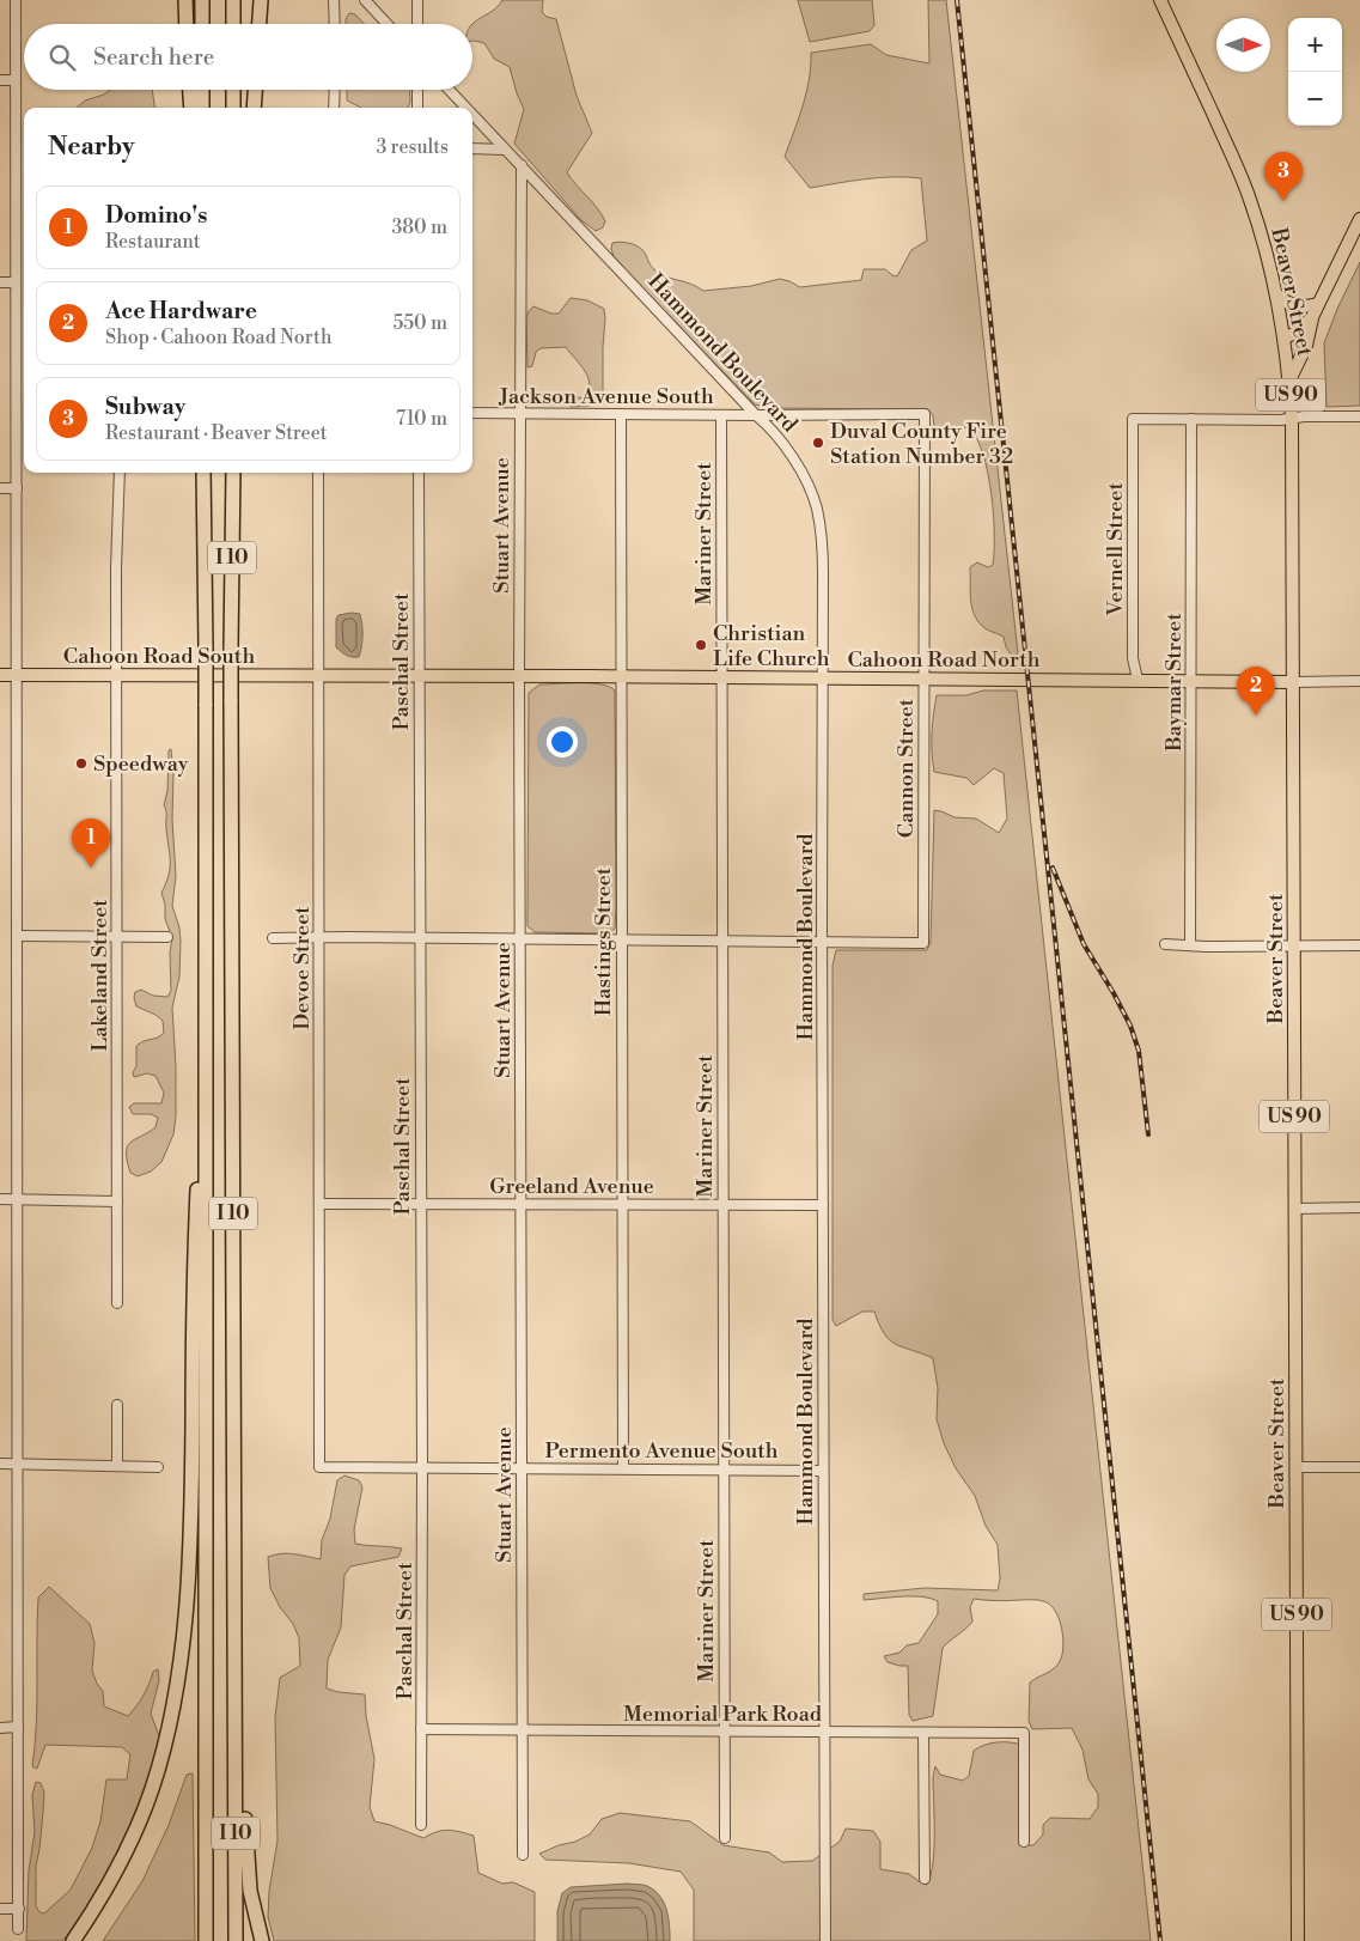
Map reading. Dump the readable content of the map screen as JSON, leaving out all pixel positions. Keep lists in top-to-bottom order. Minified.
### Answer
{"streets":{"highway":["I 10"],"main road":["Beaver Street","US 90","Cahoon Road South","Cahoon Road North"],"street":["Hammond Boulevard","Jackson Avenue South","Stuart Avenue","Mariner Street","Vernell Street","Paschal Street","Baymar Street","Cannon Street","Hastings Street","Devoe Street","Lakeland Street","Greeland Avenue","Permento Avenue South","Memorial Park Road"]},"crossings":[["Beaver Street","Cahoon Road North"],["Hammond Boulevard","Jackson Avenue South"],["Hammond Boulevard","Stuart Avenue"],["Hammond Boulevard","Cahoon Road North"],["Hammond Boulevard","Cannon Street"],["Hammond Boulevard","Greeland Avenue"],["Hammond Boulevard","Permento Avenue South"],["Hammond Boulevard","Memorial Park Road"],["Jackson Avenue South","Stuart Avenue"],["Jackson Avenue South","Mariner Street"],["Jackson Avenue South","Cannon Street"],["Jackson Avenue South","Hastings Street"],["Stuart Avenue","Cahoon Road North"],["Stuart Avenue","Greeland Avenue"],["Stuart Avenue","Permento Avenue South"],["Stuart Avenue","Memorial Park Road"],["Mariner Street","Cahoon Road North"],["Mariner Street","Greeland Avenue"],["Mariner Street","Permento Avenue South"],["Mariner Street","Memorial Park Road"],["Vernell Street","Cahoon Road North"],["Vernell Street","Baymar Street"],["Cahoon Road South","Devoe Street"],["Cahoon Road South","Lakeland Street"],["Cahoon Road North","Paschal Street"],["Cahoon Road North","Baymar Street"],["Cahoon Road North","Cannon Street"],["Cahoon Road North","Hastings Street"],["Paschal Street","Greeland Avenue"],["Paschal Street","Permento Avenue South"],["Paschal Street","Memorial Park Road"],["Hastings Street","Greeland Avenue"],["Hastings Street","Permento Avenue South"],["Devoe Street","Greeland Avenue"],["Devoe Street","Permento Avenue South"]],"places":["Duval County Fire Station Number 32","Christian Life Church","Speedway"],"north":"right","page":{"map_buttons":["+","−"],"search":"Search here","heading":["Nearby","3 results"],"pins":["3","2","1"],"list":[{"mark":"1","name":"Domino's","note":"Restaurant","value":"380 m"},{"mark":"2","name":"Ace Hardware","note":"Shop · Cahoon Road North","value":"550 m"},{"mark":"3","name":"Subway","note":"Restaurant · Beaver Street","value":"710 m"}]}}
